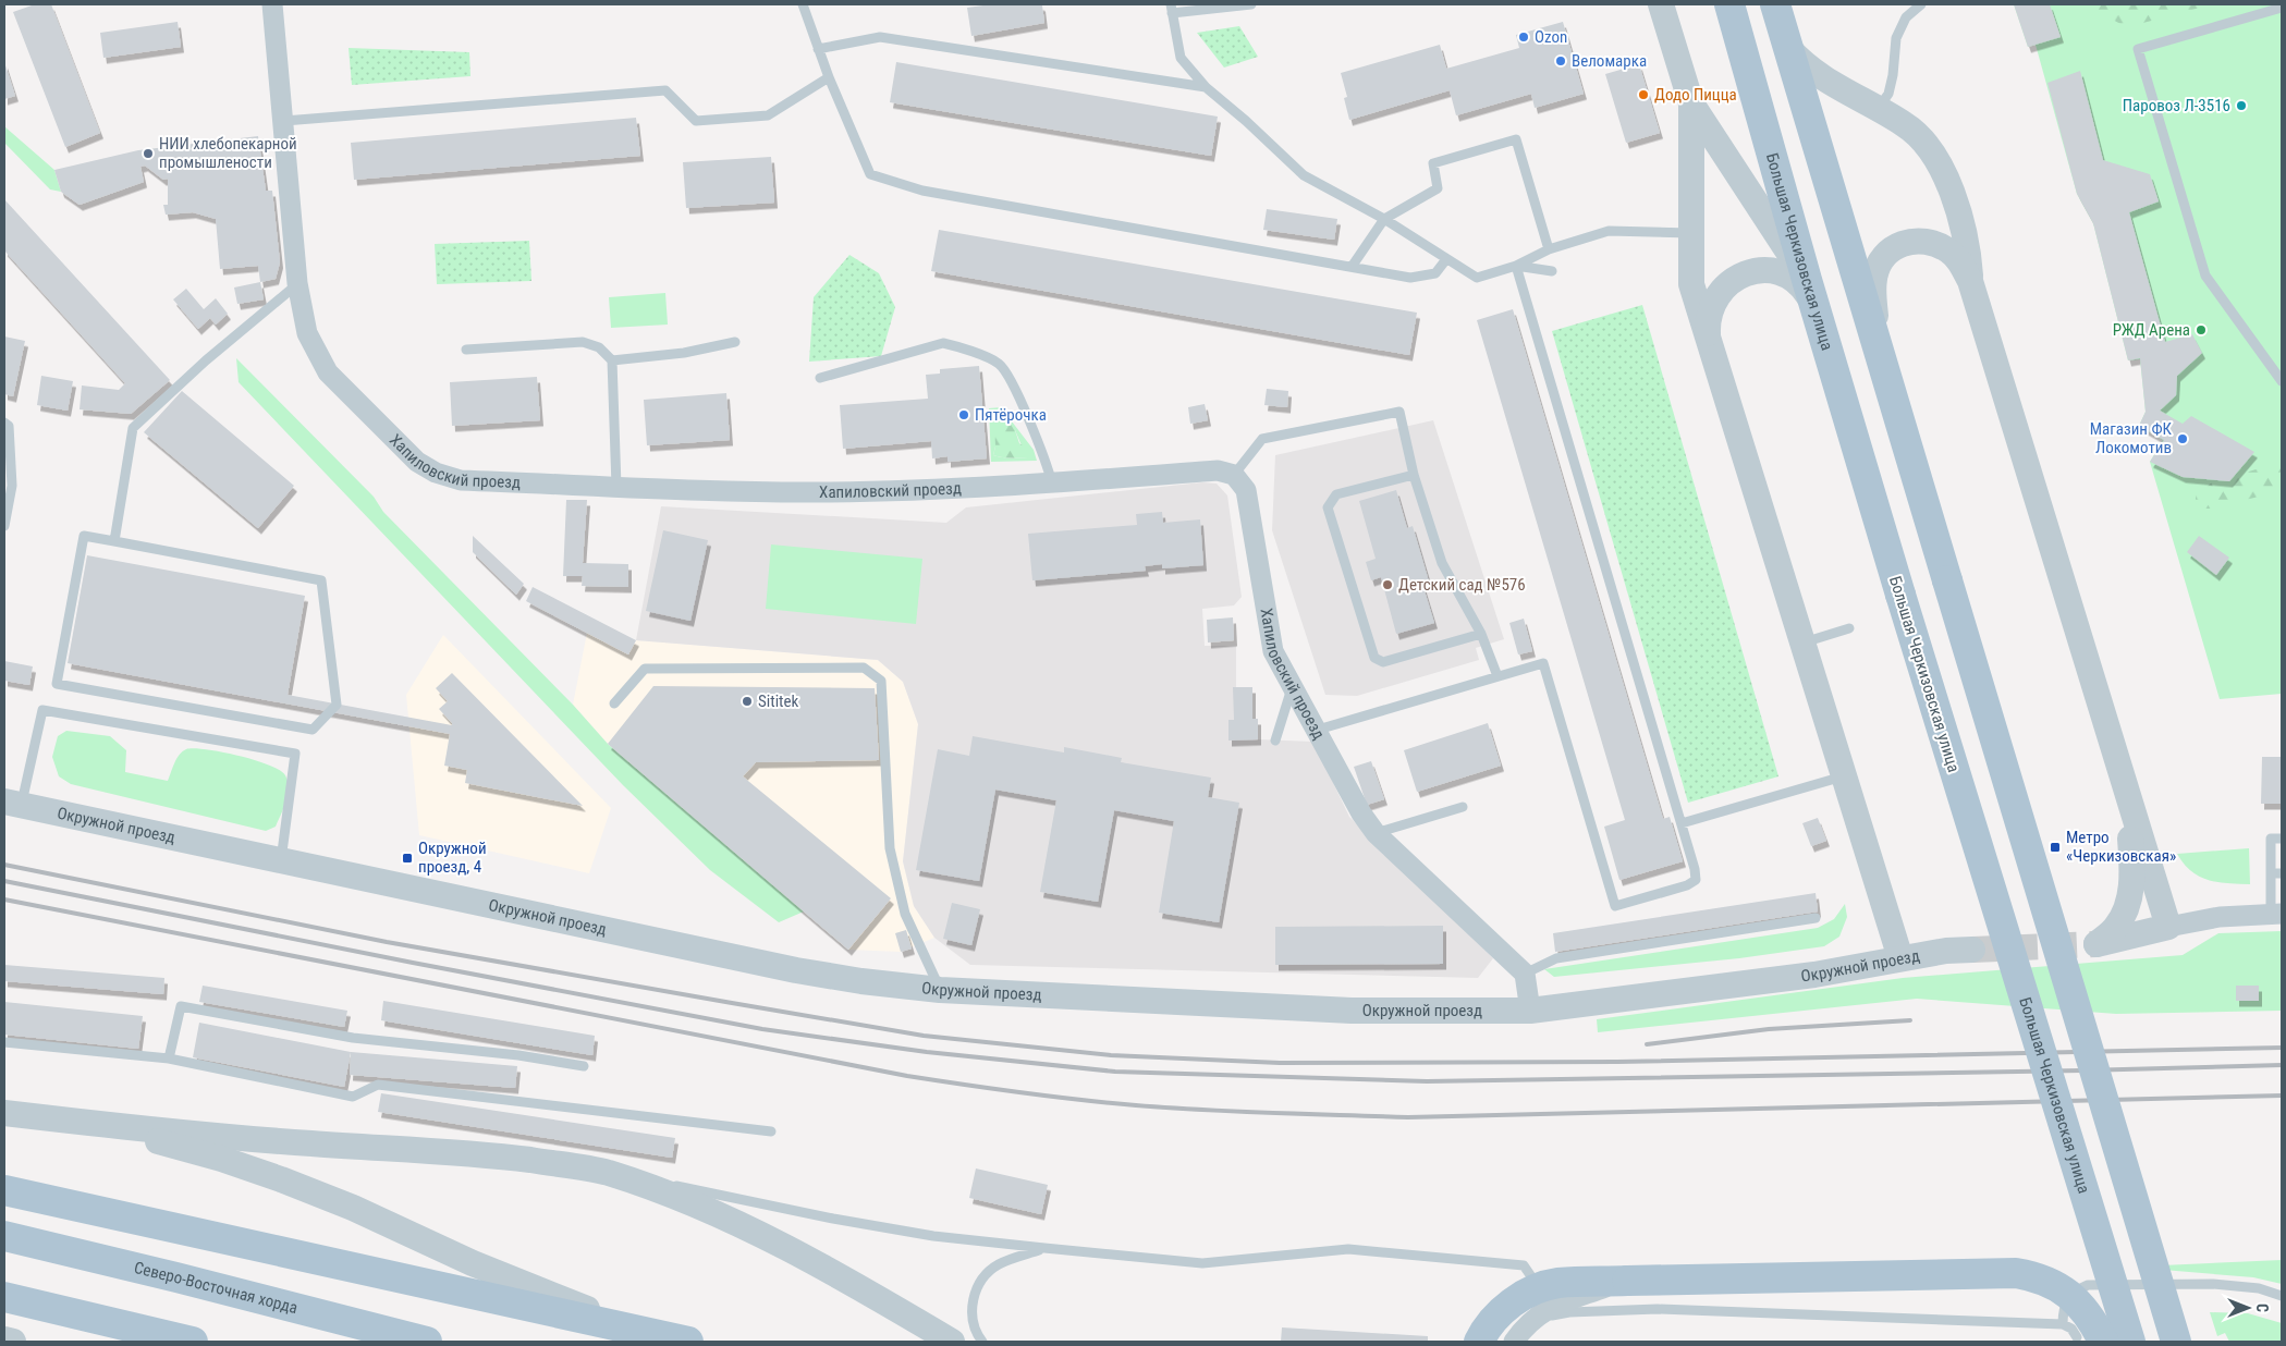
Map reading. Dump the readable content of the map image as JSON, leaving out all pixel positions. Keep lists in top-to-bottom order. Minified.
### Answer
{"streets":{"main road":["Большая Черкизовская улица","Северо-Восточная хорда"],"street":["Хапиловский проезд","Окружной проезд"]},"places":{"other":["Ozon","Веломарка","Додо Пицца","Паровоз Л-3516","НИИ хлебопекарной промышлености","РЖД Арена","Пятёрочка","Магазин ФК Локомотив","Детский сад №576","Sititek"],"transit":["Метро «Черкизовская»","Окружной проезд, 4"]},"north":"right"}
